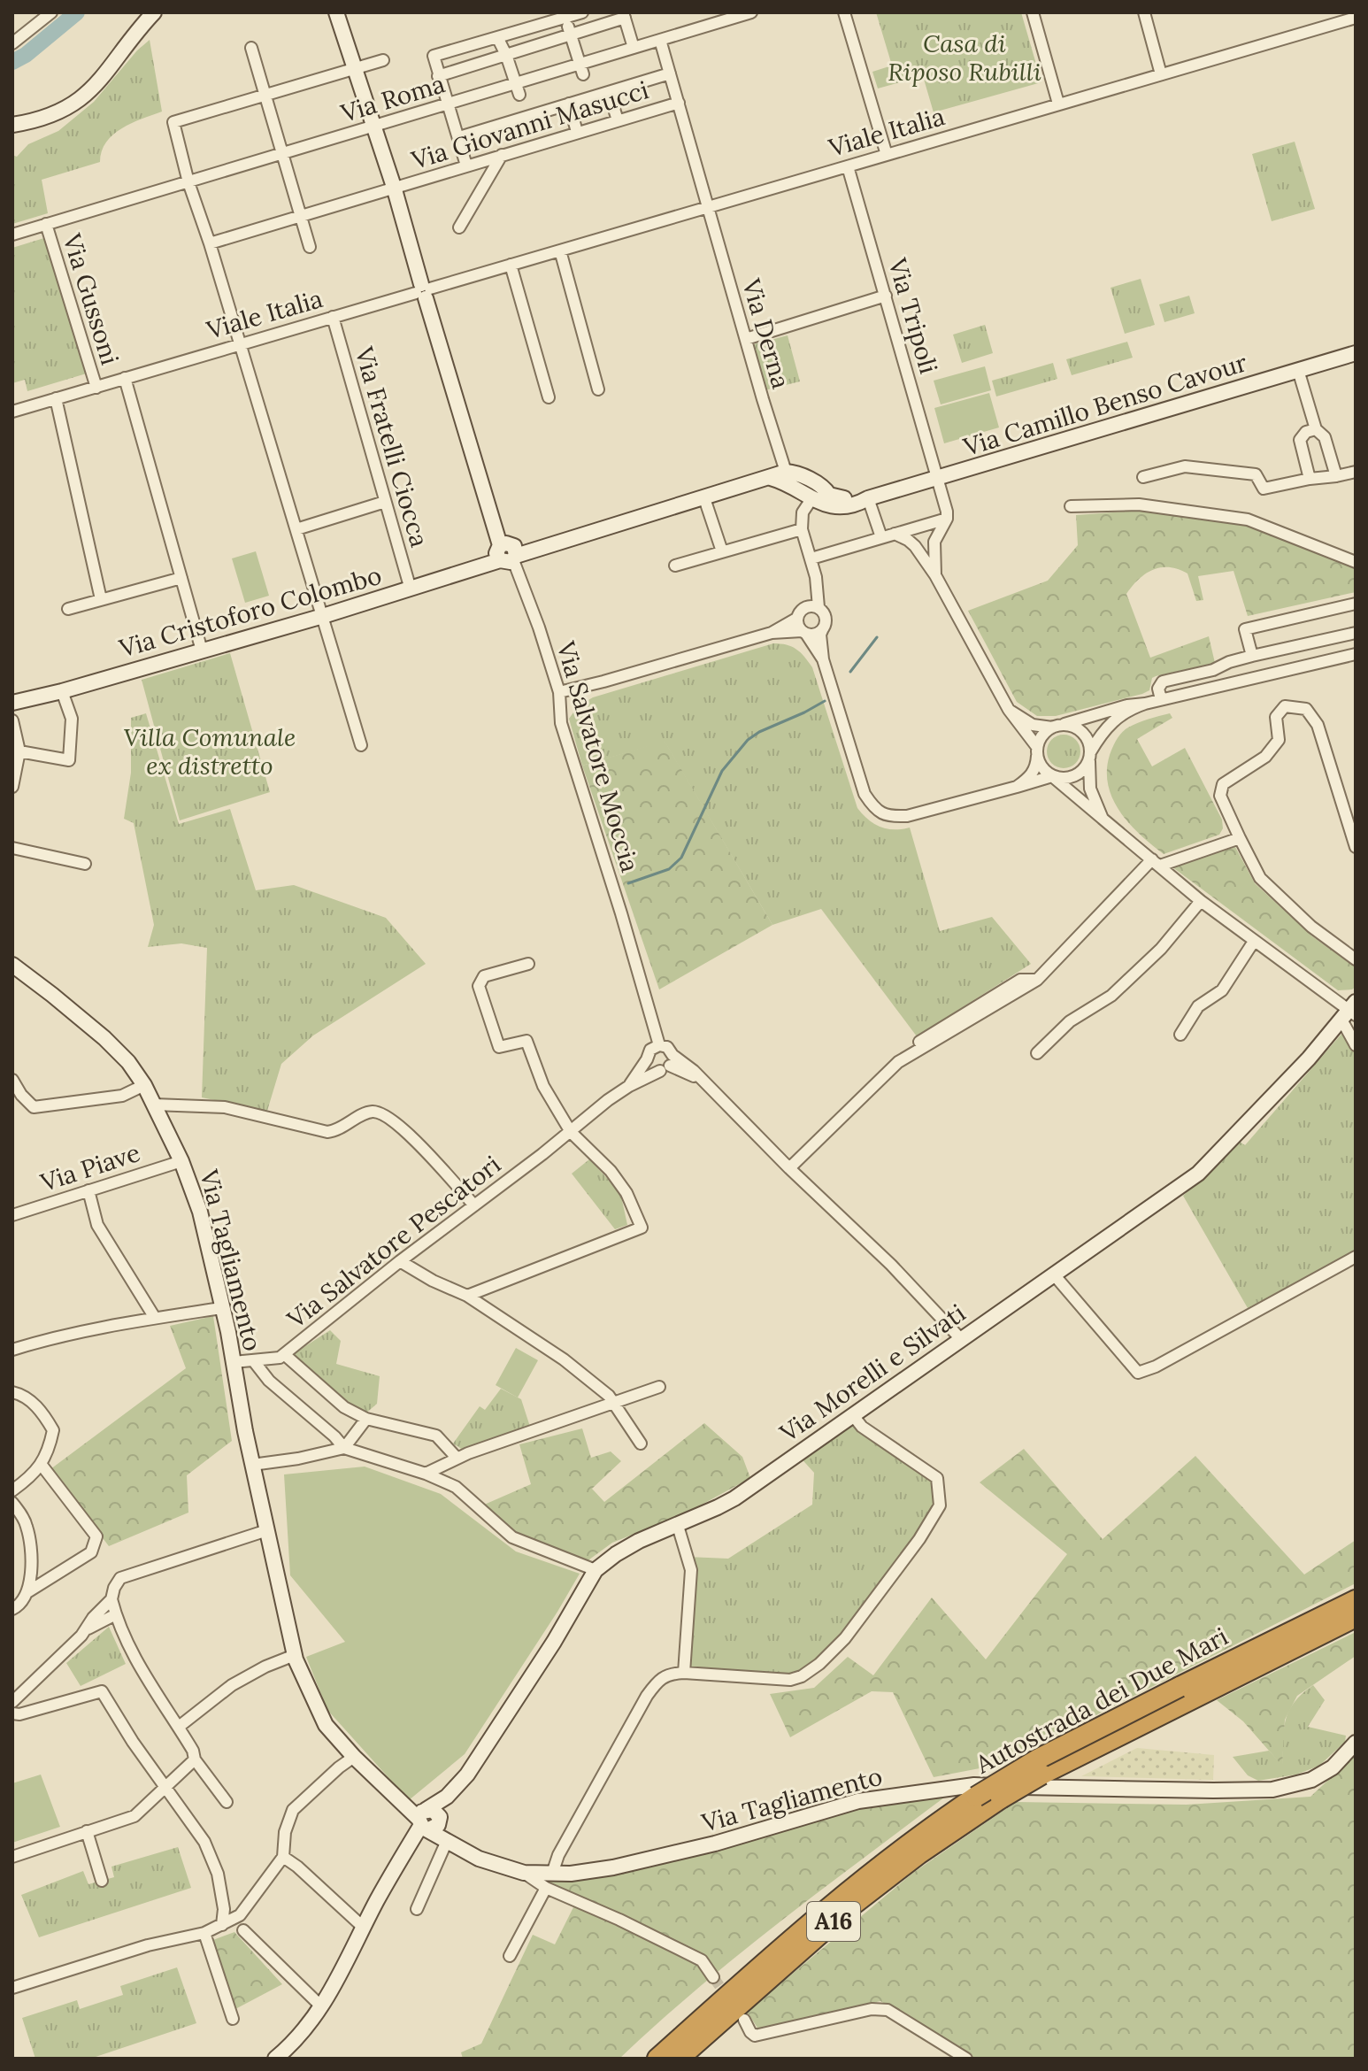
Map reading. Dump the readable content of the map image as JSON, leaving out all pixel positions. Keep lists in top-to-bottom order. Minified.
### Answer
{"streets":{"highway":["Autostrada dei Due Mari","A16"],"street":["Via Roma","Via Giovanni Masucci","Viale Italia","Via Gussoni","Via Tripoli","Via Derna","Via Camillo Benso Cavour","Via Fratelli Ciocca","Via Cristoforo Colombo","Via Salvatore Moccia","Via Piave","Via Salvatore Pescatori","Via Tagliamento","Via Morelli e Silvati"]},"crossings":[["Via Roma","Via Gussoni"],["Via Roma","Via Derna"],["Via Giovanni Masucci","Via Derna"],["Viale Italia","Via Gussoni"],["Viale Italia","Via Tripoli"],["Viale Italia","Via Derna"],["Viale Italia","Via Fratelli Ciocca"],["Via Tripoli","Via Camillo Benso Cavour"],["Via Derna","Via Cristoforo Colombo"],["Via Fratelli Ciocca","Via Cristoforo Colombo"],["Via Cristoforo Colombo","Via Salvatore Moccia"],["Via Salvatore Moccia","Via Salvatore Pescatori"],["Via Piave","Via Tagliamento"],["Via Salvatore Pescatori","Via Tagliamento"],["Via Tagliamento","Via Morelli e Silvati"]],"parks":["Casa di Riposo Rubilli","Villa Comunale ex distretto"]}
